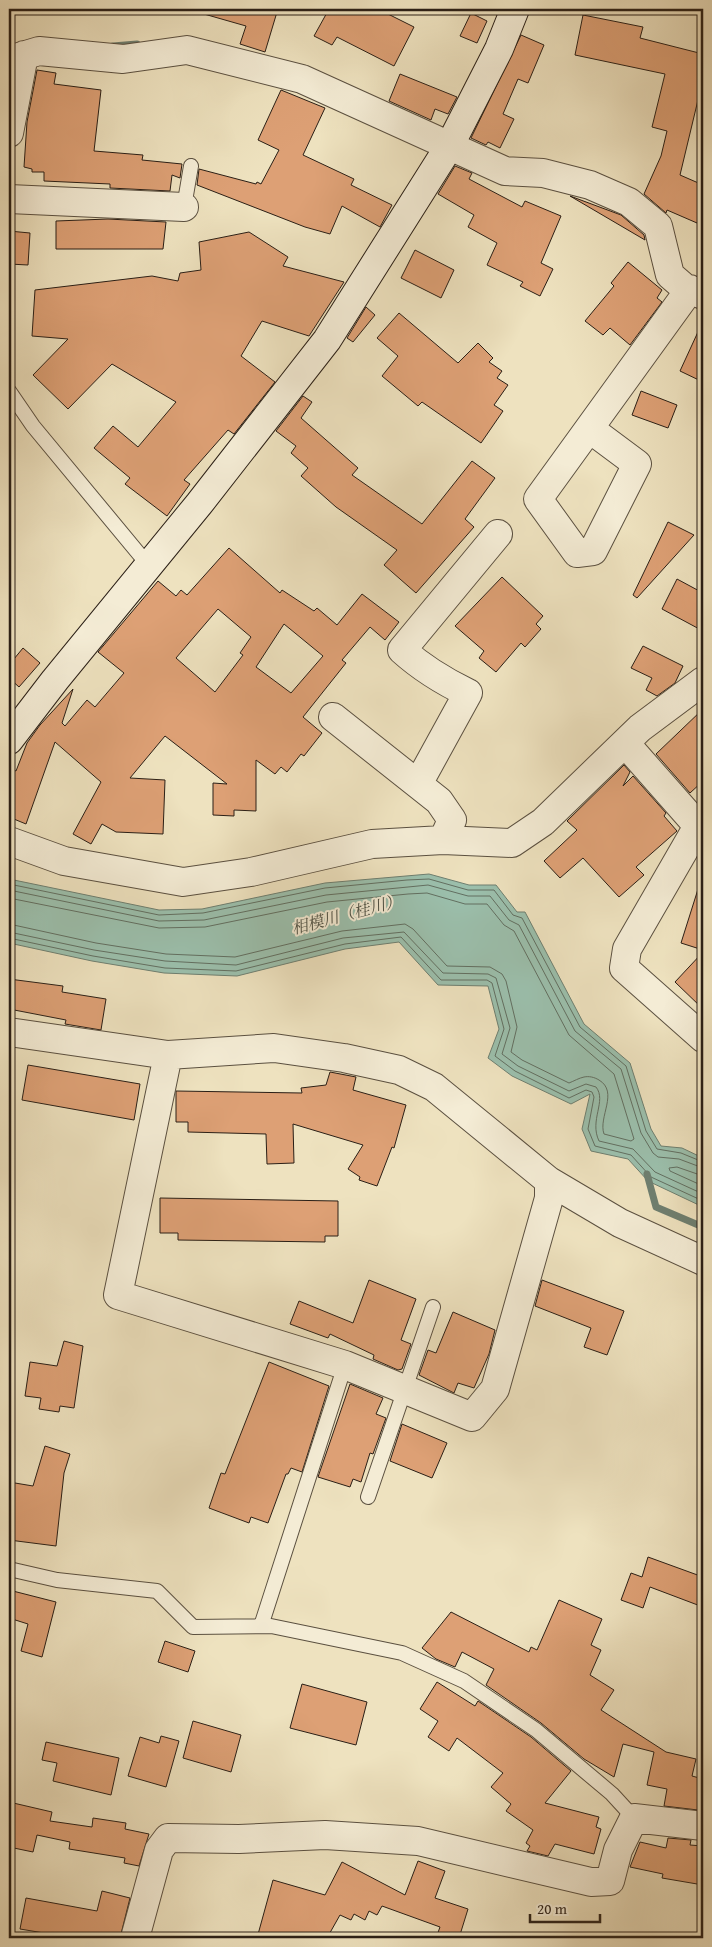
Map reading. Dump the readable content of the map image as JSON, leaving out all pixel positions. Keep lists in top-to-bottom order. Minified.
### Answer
{"water":["相模川（桂川）"],"scale_bar":"20 m"}
